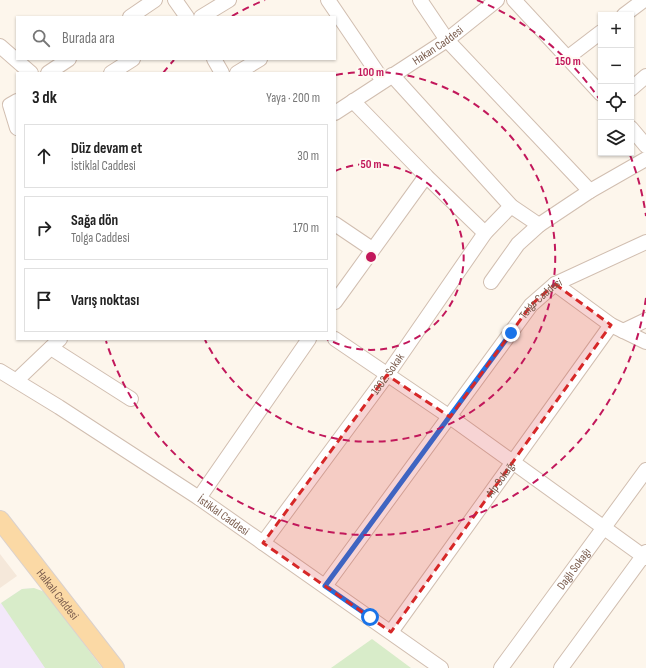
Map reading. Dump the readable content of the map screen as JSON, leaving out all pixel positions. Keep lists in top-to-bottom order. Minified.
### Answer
{"streets":{"main road":["Halkalı Caddesi"],"street":["Hakan Caddesi","Tolga Caddesi","1302. Sokak","Alp Sokağı","İstiklal Caddesi","Dağlı Sokağı"]},"crossings":[["Tolga Caddesi","İstiklal Caddesi"],["1302. Sokak","İstiklal Caddesi"],["Alp Sokağı","İstiklal Caddesi"]],"page":{"map_buttons":["+","−"],"search":"Burada ara","heading":["3 dk","Yaya · 200 m"],"list":[["Düz devam et","İstiklal Caddesi","30 m"],["Sağa dön","Tolga Caddesi","170 m"],"Varış noktası"]},"rings":["150 m","100 m","50 m"]}
